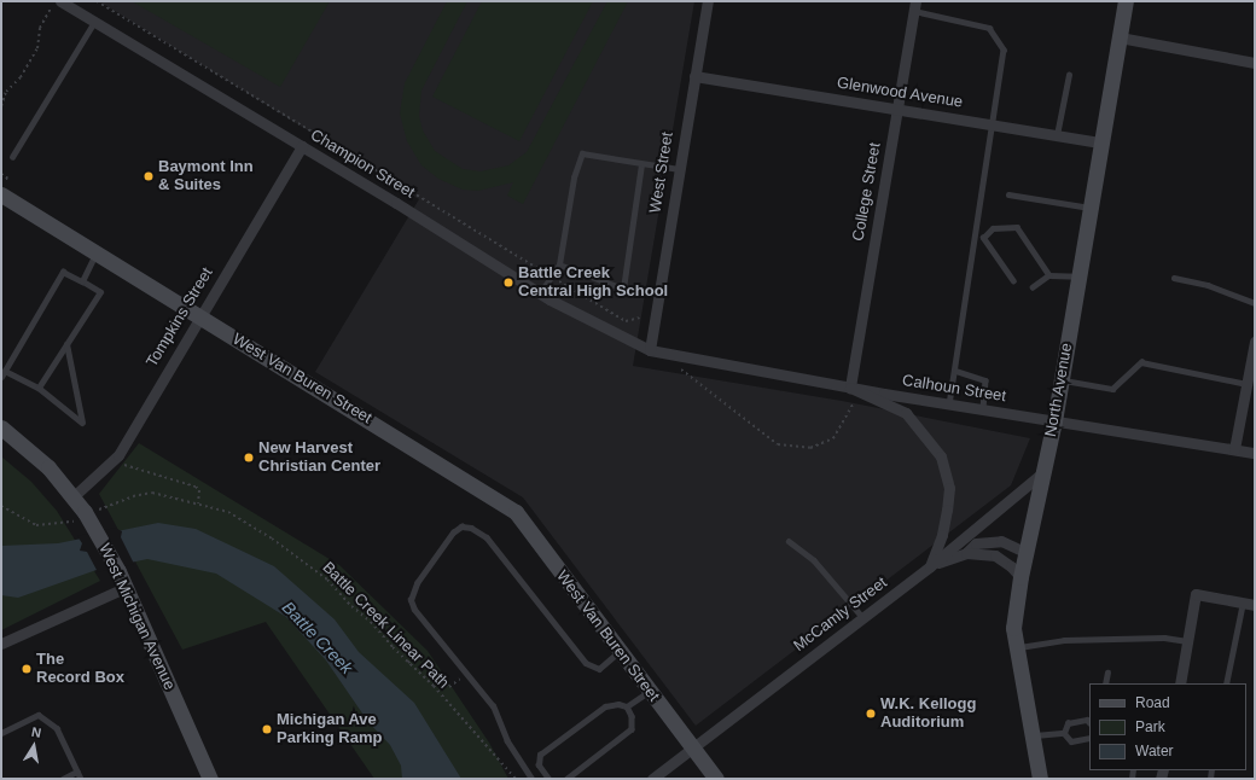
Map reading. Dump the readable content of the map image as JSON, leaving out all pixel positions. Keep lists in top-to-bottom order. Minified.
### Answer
{"streets":{"street":["Glenwood Avenue","Champion Street","West Street","College Street","Tompkins Street","West Van Buren Street","Calhoun Street","North Avenue","McCamly Street","West Michigan Avenue"],"path":["Battle Creek Linear Path"]},"crossings":[["Glenwood Avenue","West Street"],["Glenwood Avenue","College Street"],["Glenwood Avenue","North Avenue"],["Champion Street","West Street"],["Champion Street","Tompkins Street"],["Champion Street","Calhoun Street"],["West Street","Calhoun Street"],["College Street","Calhoun Street"],["Tompkins Street","West Van Buren Street"],["Tompkins Street","West Michigan Avenue"],["West Van Buren Street","McCamly Street"],["Calhoun Street","North Avenue"],["North Avenue","McCamly Street"],["West Michigan Avenue","Battle Creek Linear Path"]],"water":["Battle Creek"],"places":["Baymont Inn & Suites","Battle Creek Central High School","New Harvest Christian Center","The Record Box","W.K. Kellogg Auditorium","Michigan Ave Parking Ramp"],"legend":["Road","Park","Water"],"north":"top"}
